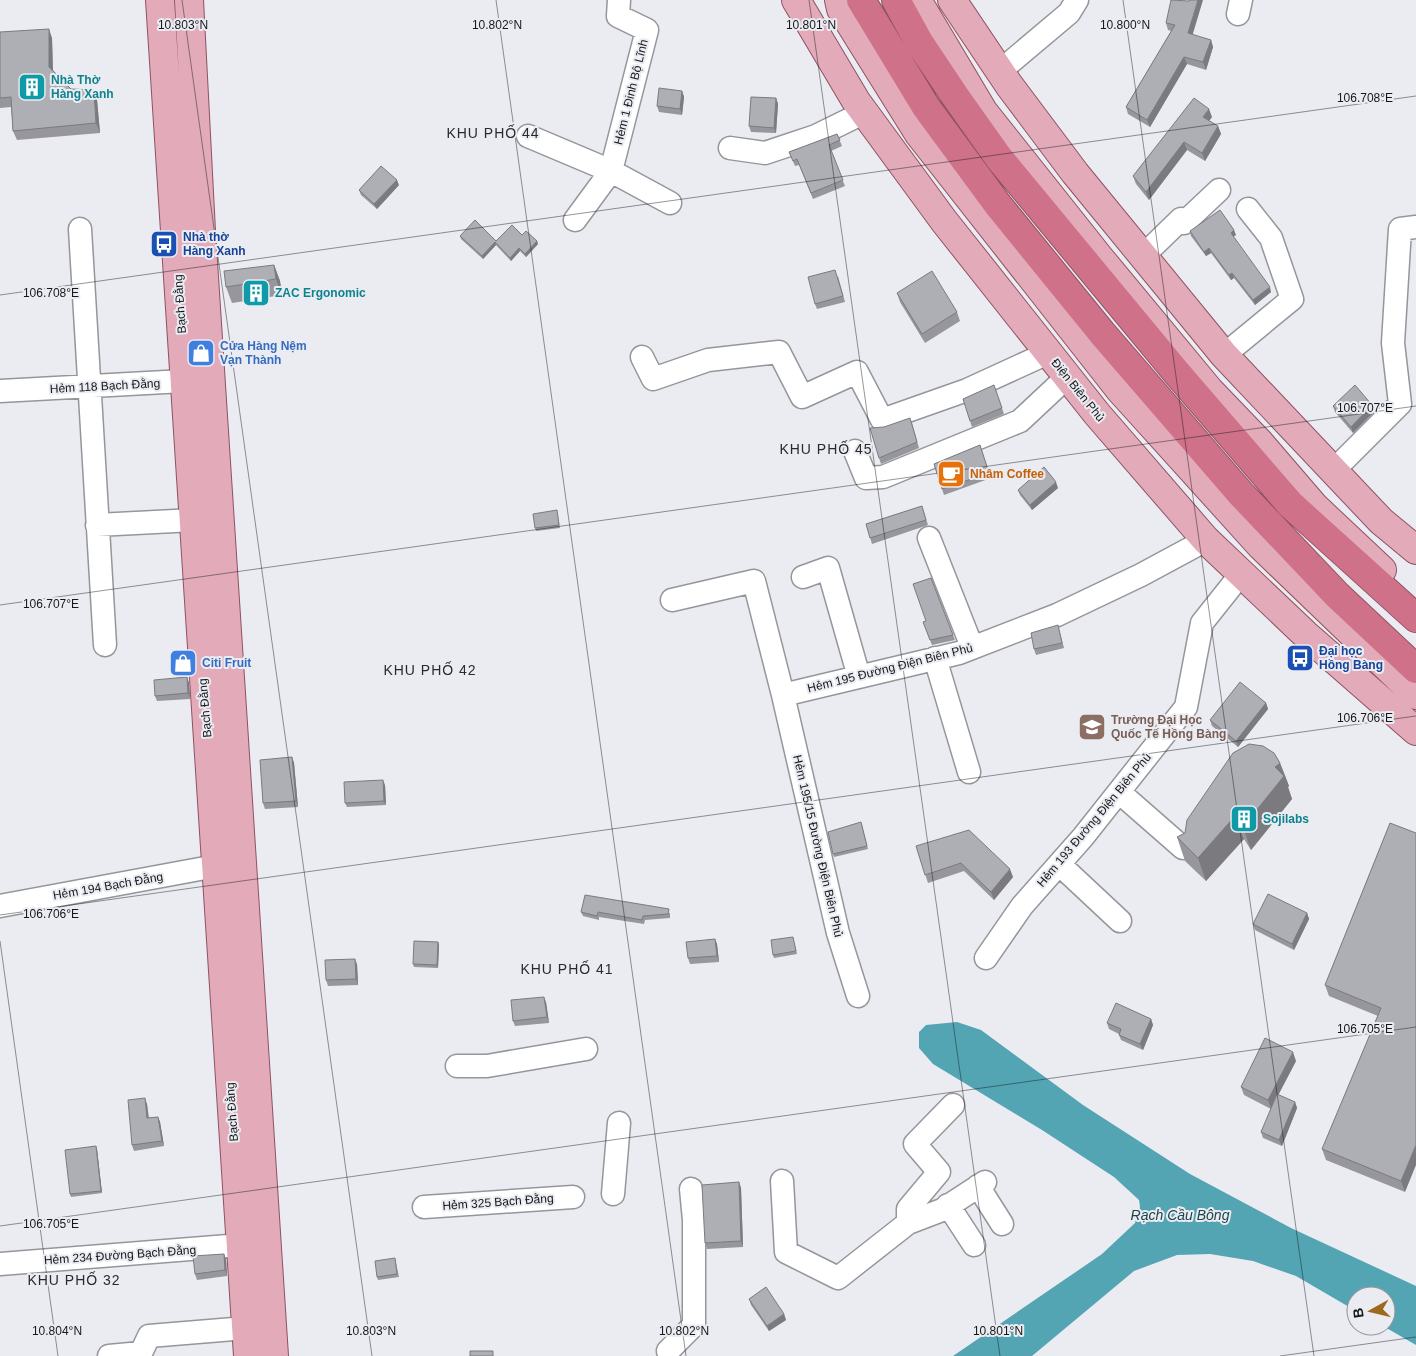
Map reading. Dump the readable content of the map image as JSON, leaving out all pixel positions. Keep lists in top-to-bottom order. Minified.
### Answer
{"streets":{"main road":["Bạch Đằng","Điện Biên Phủ"],"street":["Hẻm 1 Đinh Bộ Lĩnh","Hẻm 118 Bạch Đằng","Hẻm 195 Đường Điện Biên Phủ","Hẻm 193 Đường Điện Biên Phủ","Hẻm 195/15 Đường Điện Biên Phủ","Hẻm 194 Bạch Đằng","Hẻm 325 Bạch Đằng","Hẻm 234 Đường Bạch Đằng"]},"crossings":[["Bạch Đằng","Hẻm 118 Bạch Đằng"],["Bạch Đằng","Hẻm 194 Bạch Đằng"],["Bạch Đằng","Hẻm 234 Đường Bạch Đằng"],["Điện Biên Phủ","Hẻm 195 Đường Điện Biên Phủ"],["Điện Biên Phủ","Hẻm 193 Đường Điện Biên Phủ"],["Hẻm 195 Đường Điện Biên Phủ","Hẻm 195/15 Đường Điện Biên Phủ"]],"districts":["KHU PHỐ 44","KHU PHỐ 45","KHU PHỐ 42","KHU PHỐ 41","KHU PHỐ 32"],"water":["Rạch Cầu Bông"],"places":{"building":["Nhà Thờ Hàng Xanh","ZAC Ergonomic","Sojilabs"],"bus stop":["Nhà thờ Hàng Xanh","Đại học Hồng Bàng"],"shop":["Cửa Hàng Nệm Vạn Thành","Citi Fruit"],"cafe":["Nhâm Coffee"],"school or university":["Trường Đại Học Quốc Tế Hồng Bàng"]},"north":"left","coordinates":["10.803°N","10.802°N","10.801°N","10.800°N","106.708°E","106.707°E","106.706°E","106.705°E","10.804°N"]}
